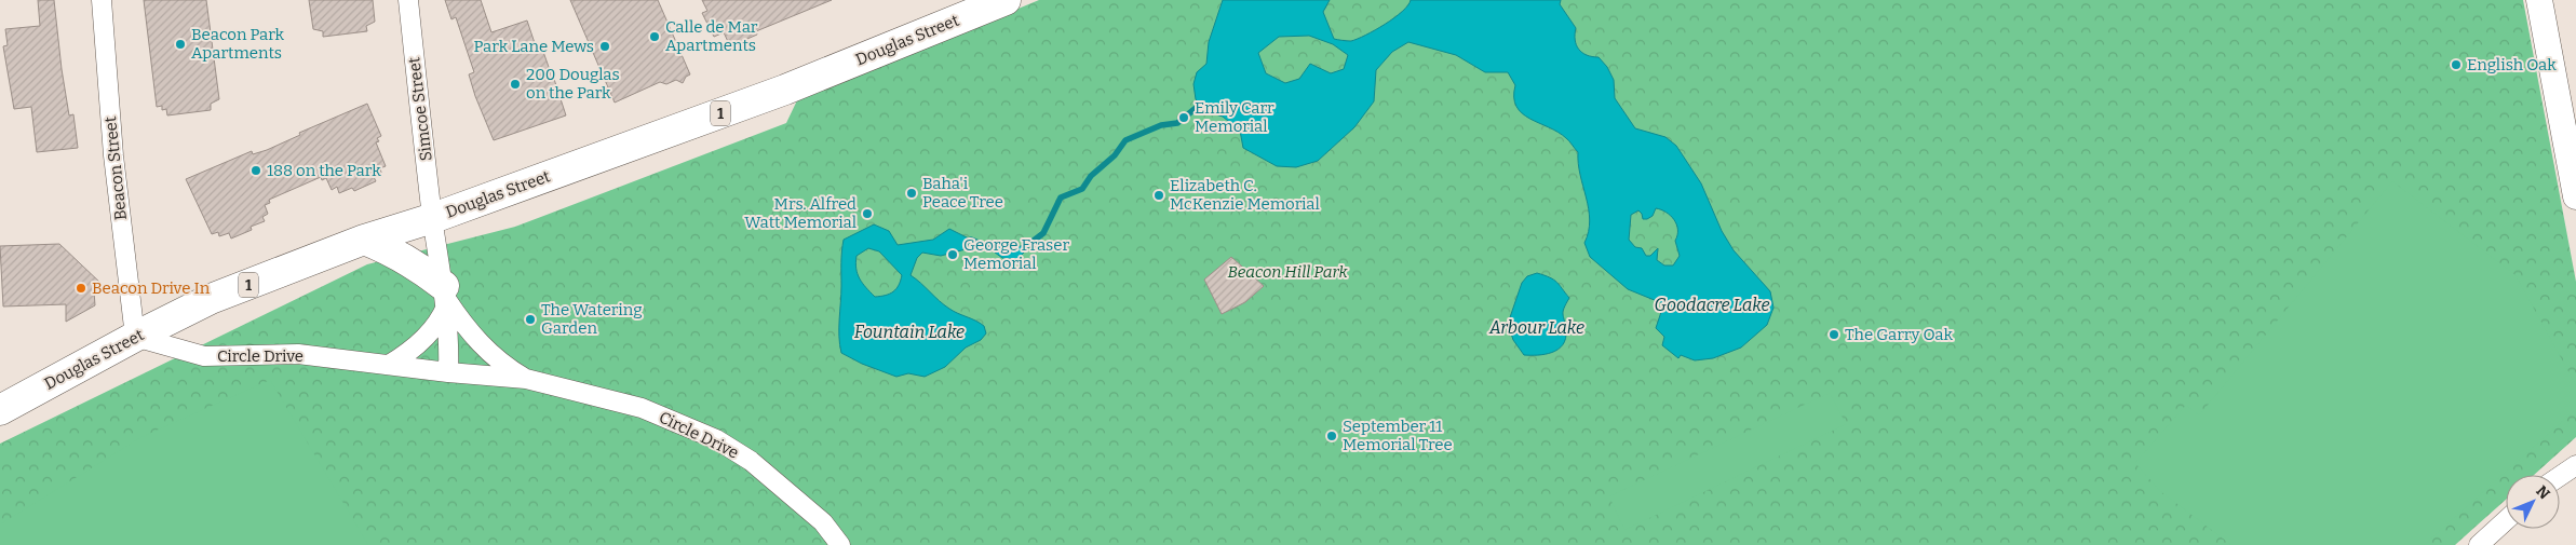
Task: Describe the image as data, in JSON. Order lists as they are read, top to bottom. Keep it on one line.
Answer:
{"streets":{"main road":["Douglas Street","1"],"street":["Simcoe Street","Beacon Street","Circle Drive"]},"crossings":[["Douglas Street","Simcoe Street"],["Douglas Street","Beacon Street"],["Douglas Street","Circle Drive"],["Simcoe Street","Circle Drive"],["Beacon Street","Circle Drive"]],"water":["Goodacre Lake","Arbour Lake","Fountain Lake"],"parks":["Beacon Hill Park"],"places":["Calle de Mar Apartments","Beacon Park Apartments","Park Lane Mews","English Oak","200 Douglas on the Park","Emily Carr Memorial","188 on the Park","Baha'i Peace Tree","Elizabeth C. McKenzie Memorial","Mrs. Alfred Watt Memorial","George Fraser Memorial","Beacon Drive In","The Watering Garden","The Garry Oak","September 11 Memorial Tree"],"north":"top right"}
